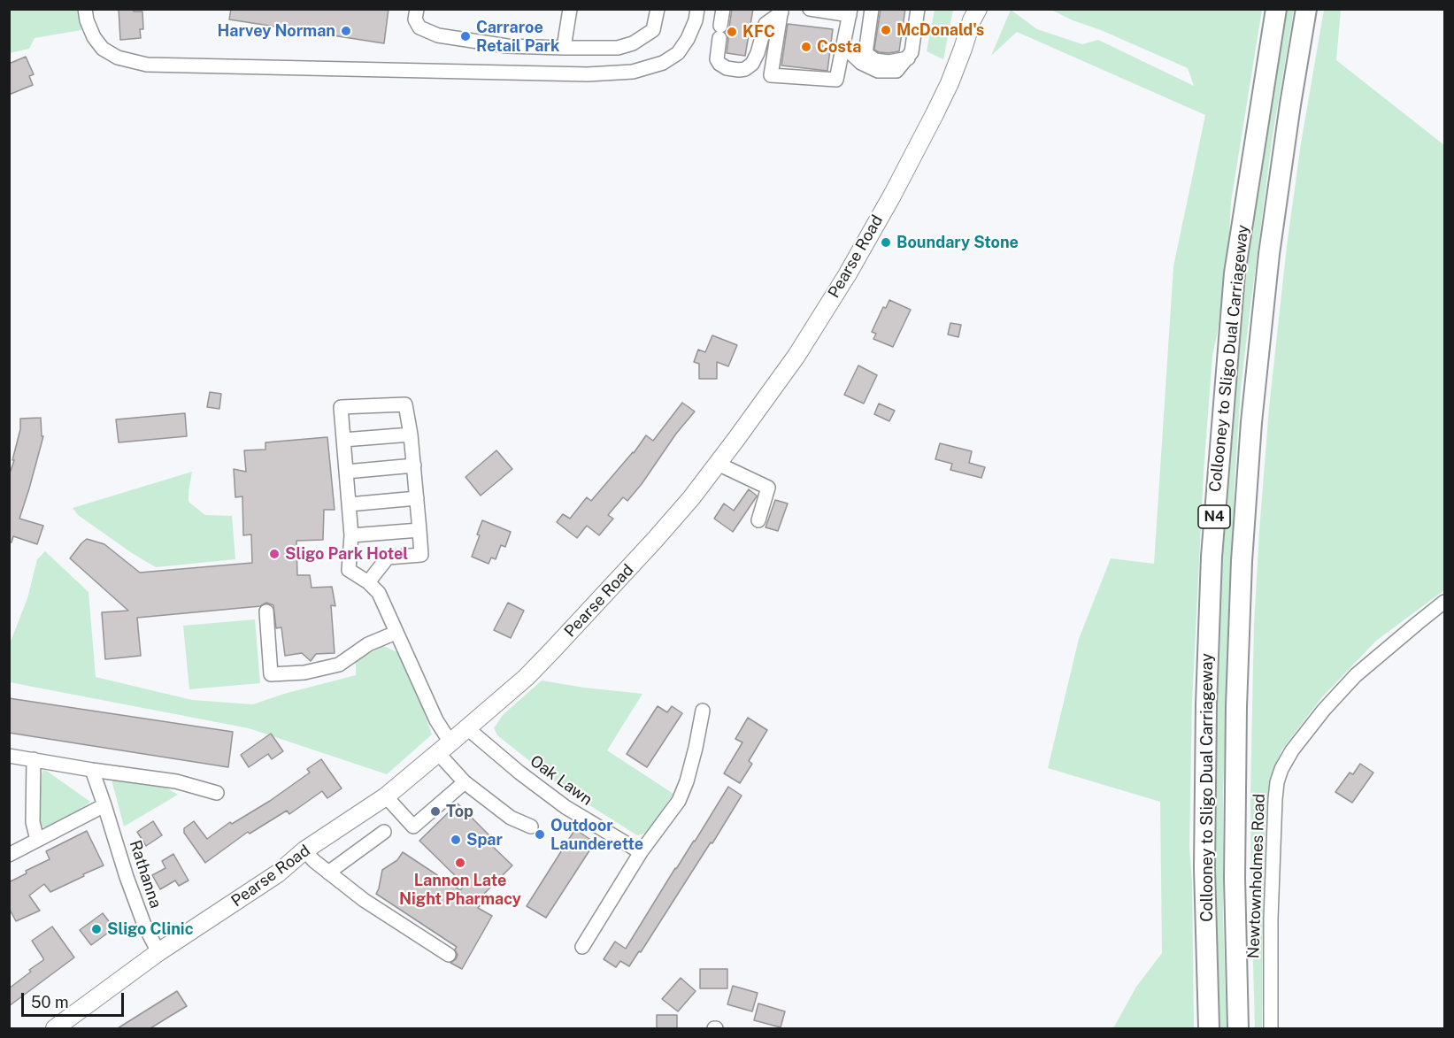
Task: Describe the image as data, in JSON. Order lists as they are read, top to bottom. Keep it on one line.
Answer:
{"streets":{"highway":["Collooney to Sligo Dual Carriageway","N4"],"main road":["Pearse Road"],"street":["Oak Lawn","Rathanna","Newtownholmes Road"]},"crossings":[["Pearse Road","Oak Lawn"],["Pearse Road","Rathanna"]],"places":["McDonald's","Harvey Norman","KFC","Carraroe Retail Park","Costa","Boundary Stone","Sligo Park Hotel","Top","Outdoor Launderette","Spar","Lannon Late Night Pharmacy","Sligo Clinic"],"scale_bar":"50 m"}
